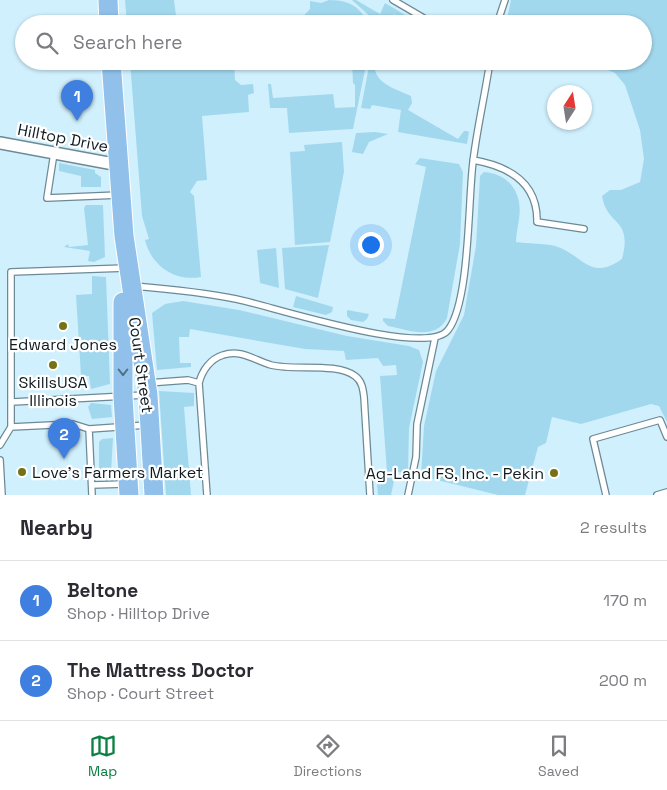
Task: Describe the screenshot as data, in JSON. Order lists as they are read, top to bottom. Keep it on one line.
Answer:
{"streets":{"main road":["Court Street"],"street":["Hilltop Drive"]},"crossings":[["Hilltop Drive","Court Street"]],"places":["Edward Jones","SkillsUSA Illinois","Love's Farmers Market","Ag-Land FS, Inc. - Pekin"],"north":"top","page":{"search":"Search here","pins":["1","2"],"heading":["Nearby","2 results"],"list":[{"mark":"1","name":"Beltone","note":"Shop · Hilltop Drive","value":"170 m"},{"mark":"2","name":"The Mattress Doctor","note":"Shop · Court Street","value":"200 m"}],"nav":["Map","Directions","Saved"]}}
